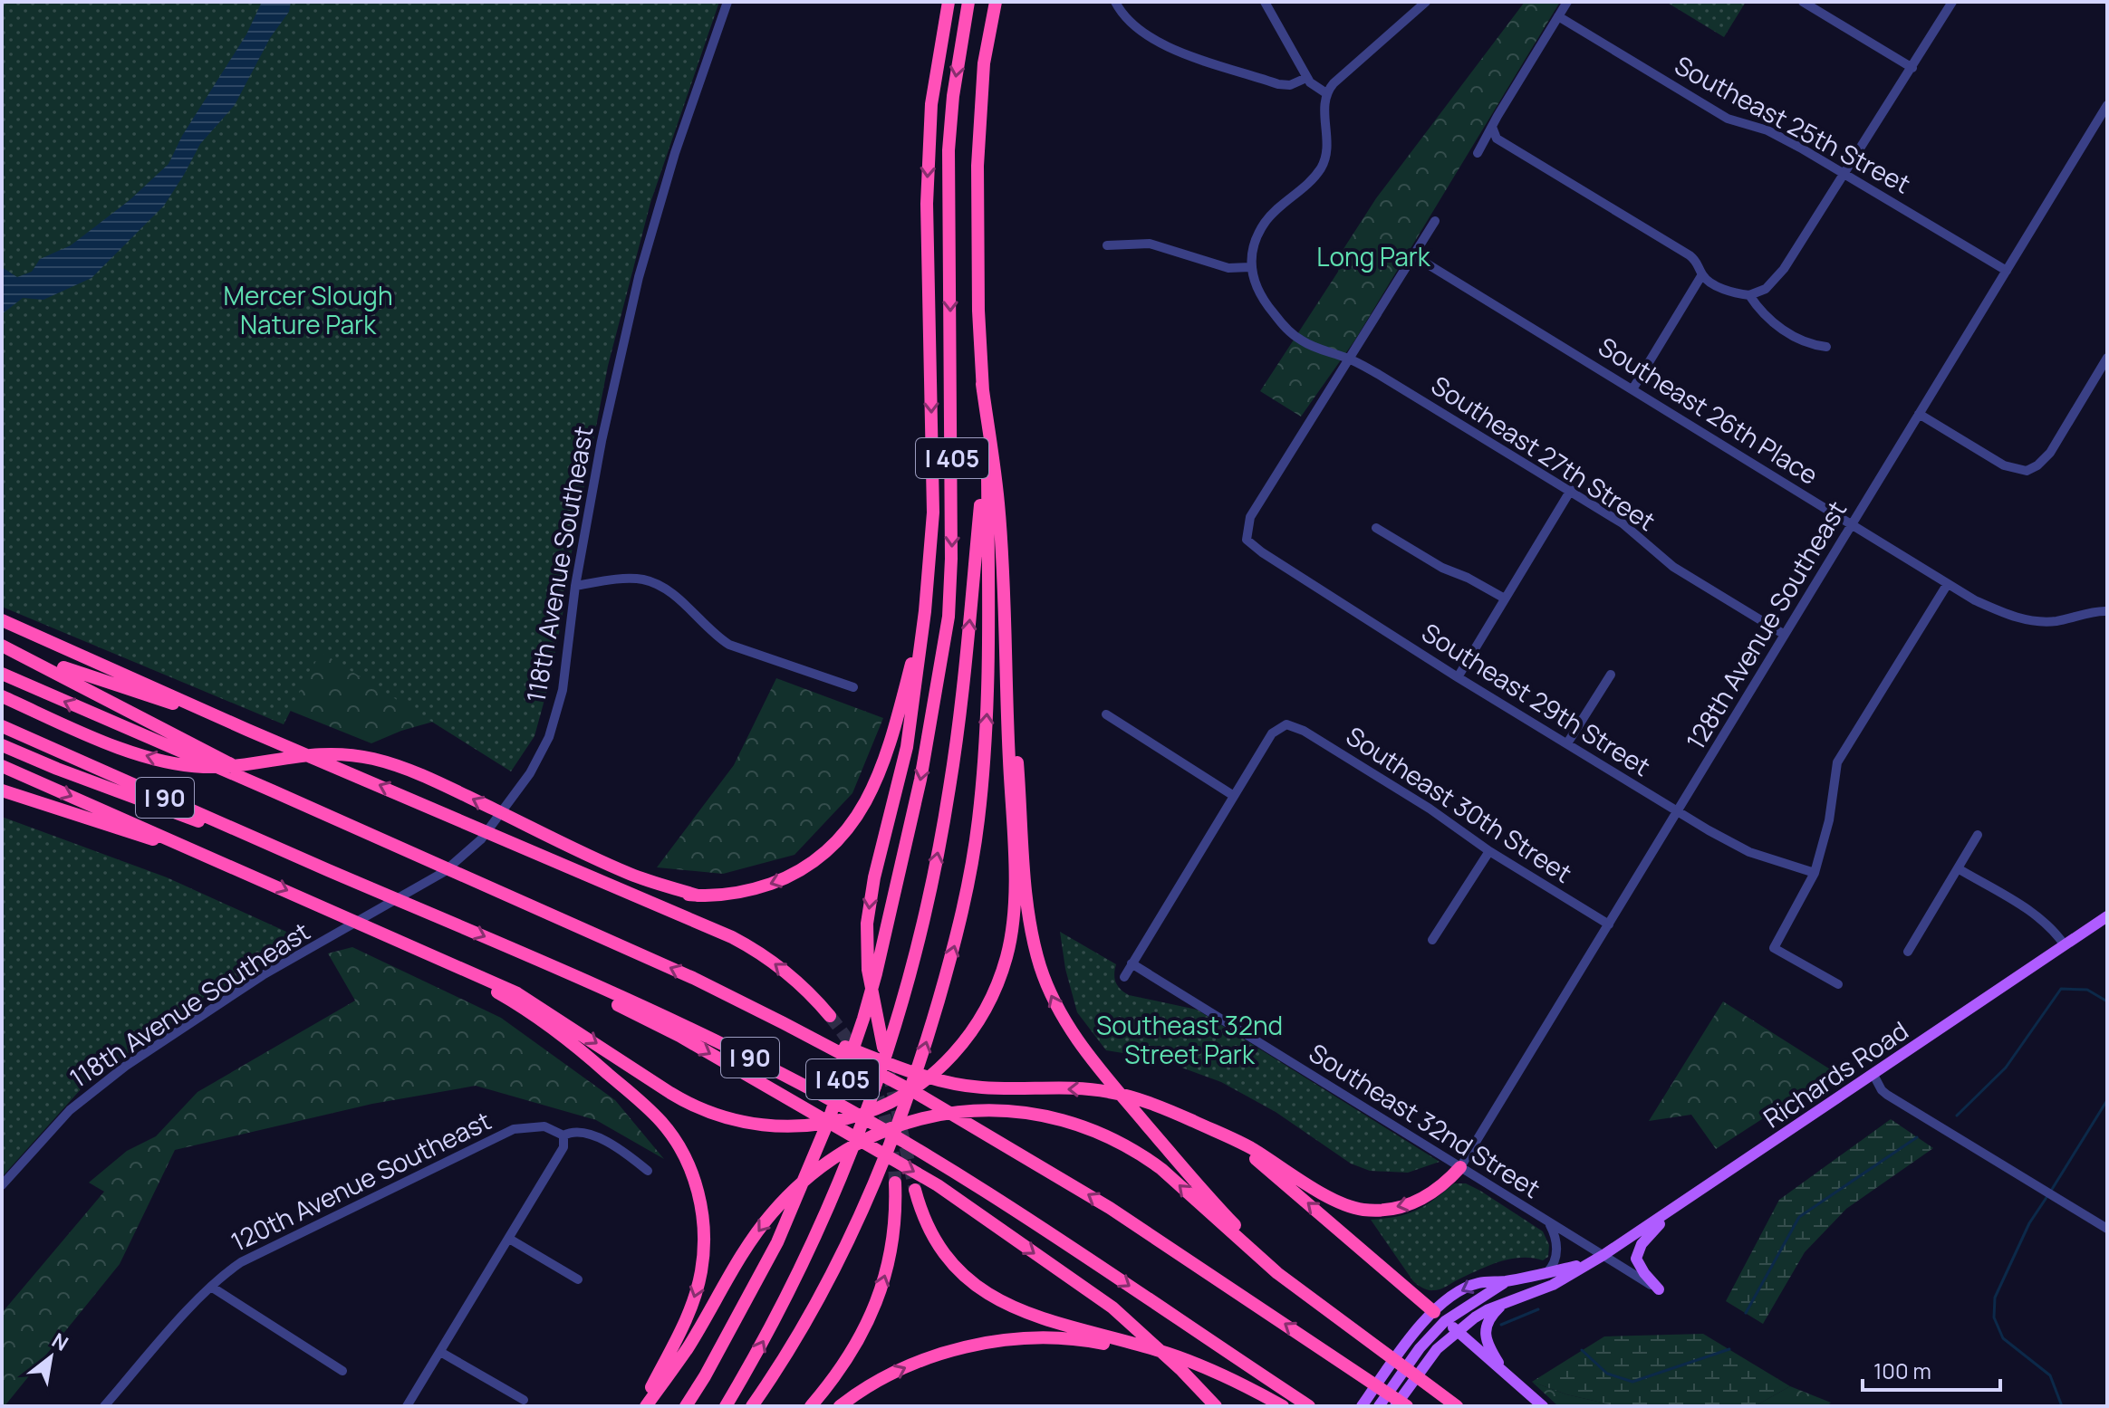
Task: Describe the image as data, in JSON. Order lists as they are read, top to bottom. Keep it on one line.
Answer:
{"streets":{"highway":["I 405","I 90"],"main road":["Richards Road"],"street":["Southeast 25th Street","Southeast 26th Place","Southeast 27th Street","118th Avenue Southeast","128th Avenue Southeast","Southeast 29th Street","Southeast 30th Street","Southeast 32nd Street","120th Avenue Southeast"]},"crossings":[["Southeast 25th Street","128th Avenue Southeast"],["Southeast 26th Place","128th Avenue Southeast"],["Southeast 27th Street","128th Avenue Southeast"],["Southeast 27th Street","Southeast 29th Street"],["128th Avenue Southeast","Southeast 29th Street"],["128th Avenue Southeast","Southeast 30th Street"],["128th Avenue Southeast","Southeast 32nd Street"],["Richards Road","Southeast 32nd Street"]],"parks":["Long Park","Mercer Slough Nature Park","Southeast 32nd Street Park"],"scale_bar":"100 m","north":"top right"}
